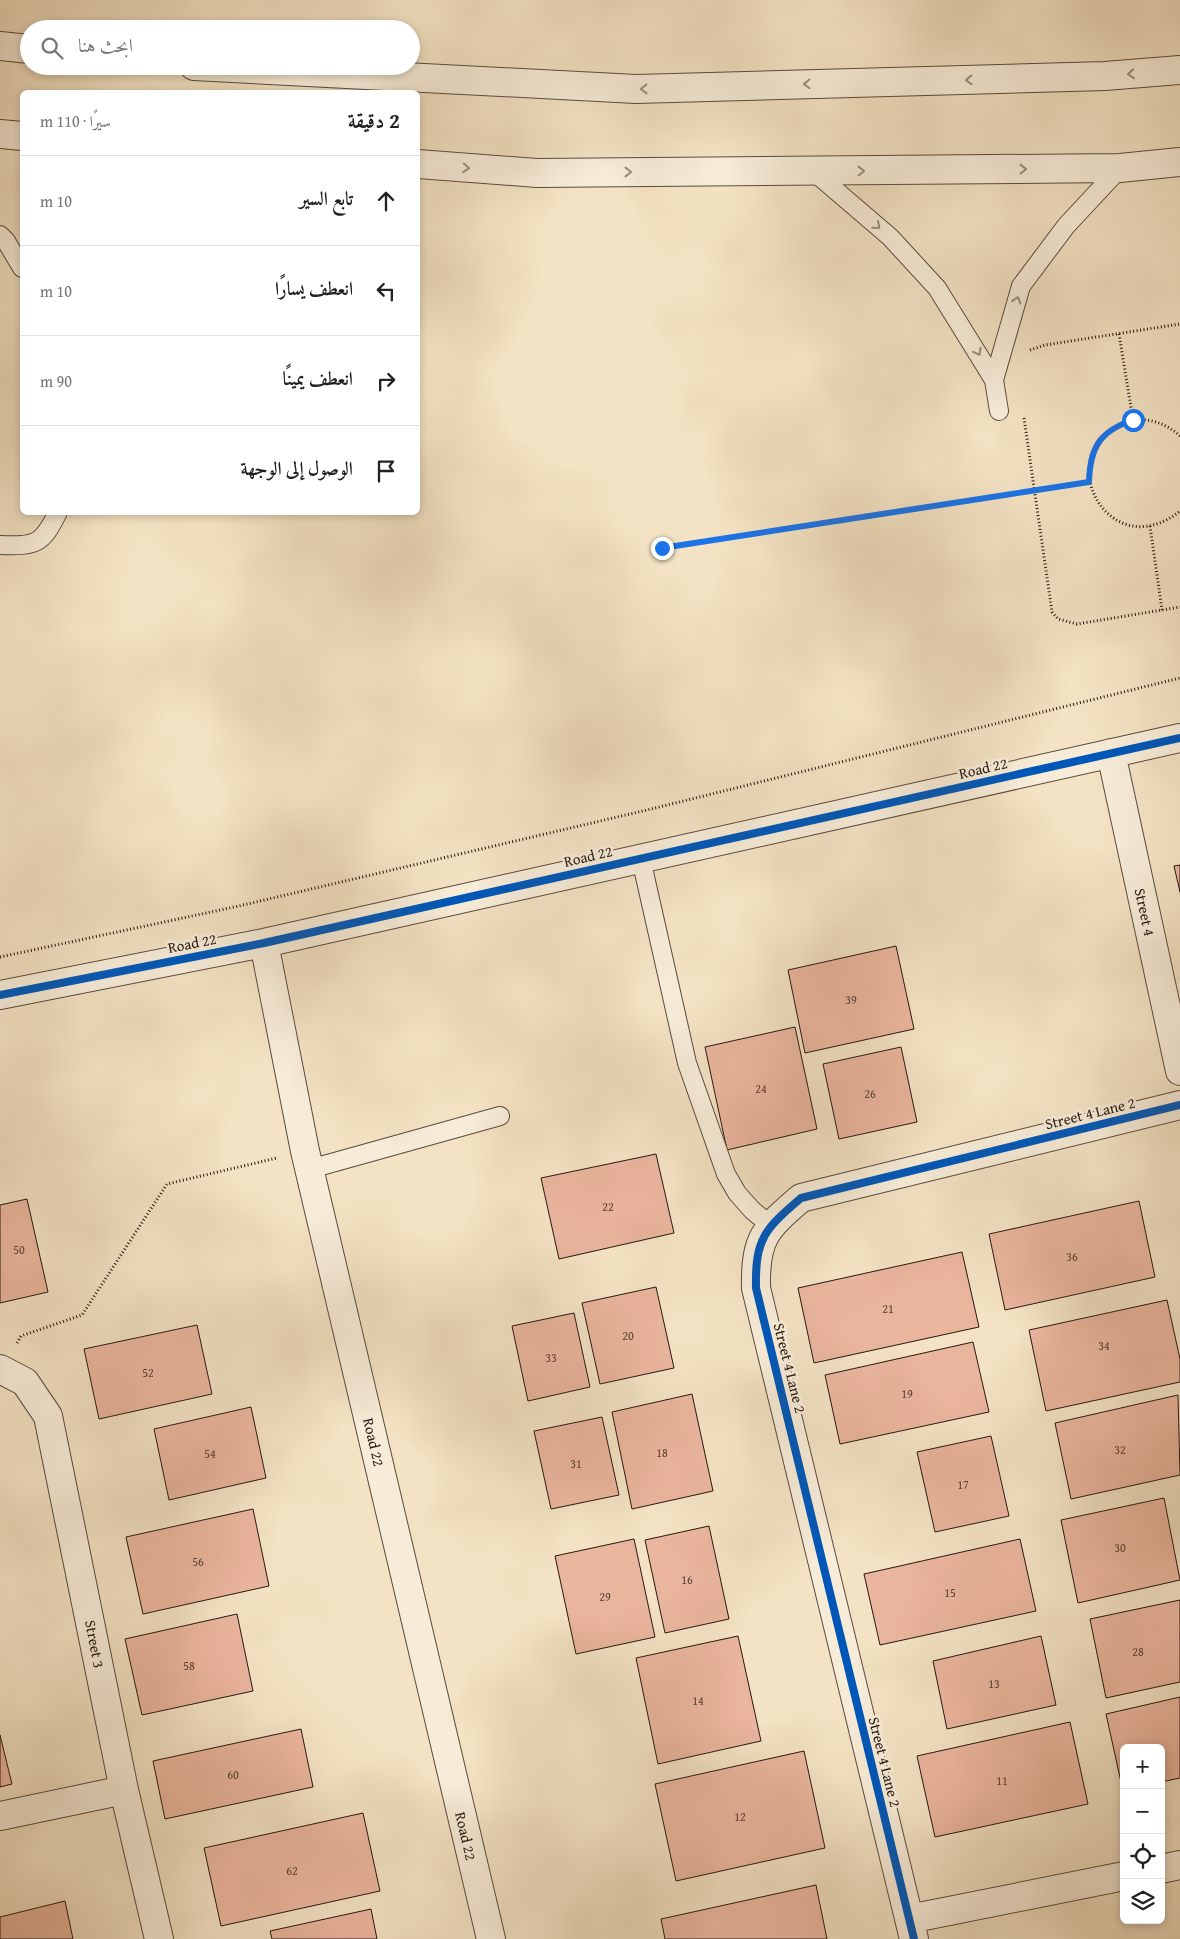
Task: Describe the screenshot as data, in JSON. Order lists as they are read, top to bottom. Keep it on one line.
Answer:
{"streets":{"street":["Road 22","Street 4","Street 4 Lane 2","Street 3"]},"crossings":[["Road 22","Street 4"]],"house_numbers":["39","24","26","22","50","36","21","20","34","33","52","19","32","18","54","31","17","30","56","16","15","29","28","58","13","14","60","11","12","62"],"page":{"search":"ابحث هنا","heading":["2 دقيقة","سيرًا · 110 m"],"list":[["تابع السير","10 m"],["انعطف يسارًا","10 m"],["انعطف يمينًا","90 m"],"الوصول إلى الوجهة"],"map_buttons":["+","−"]}}
